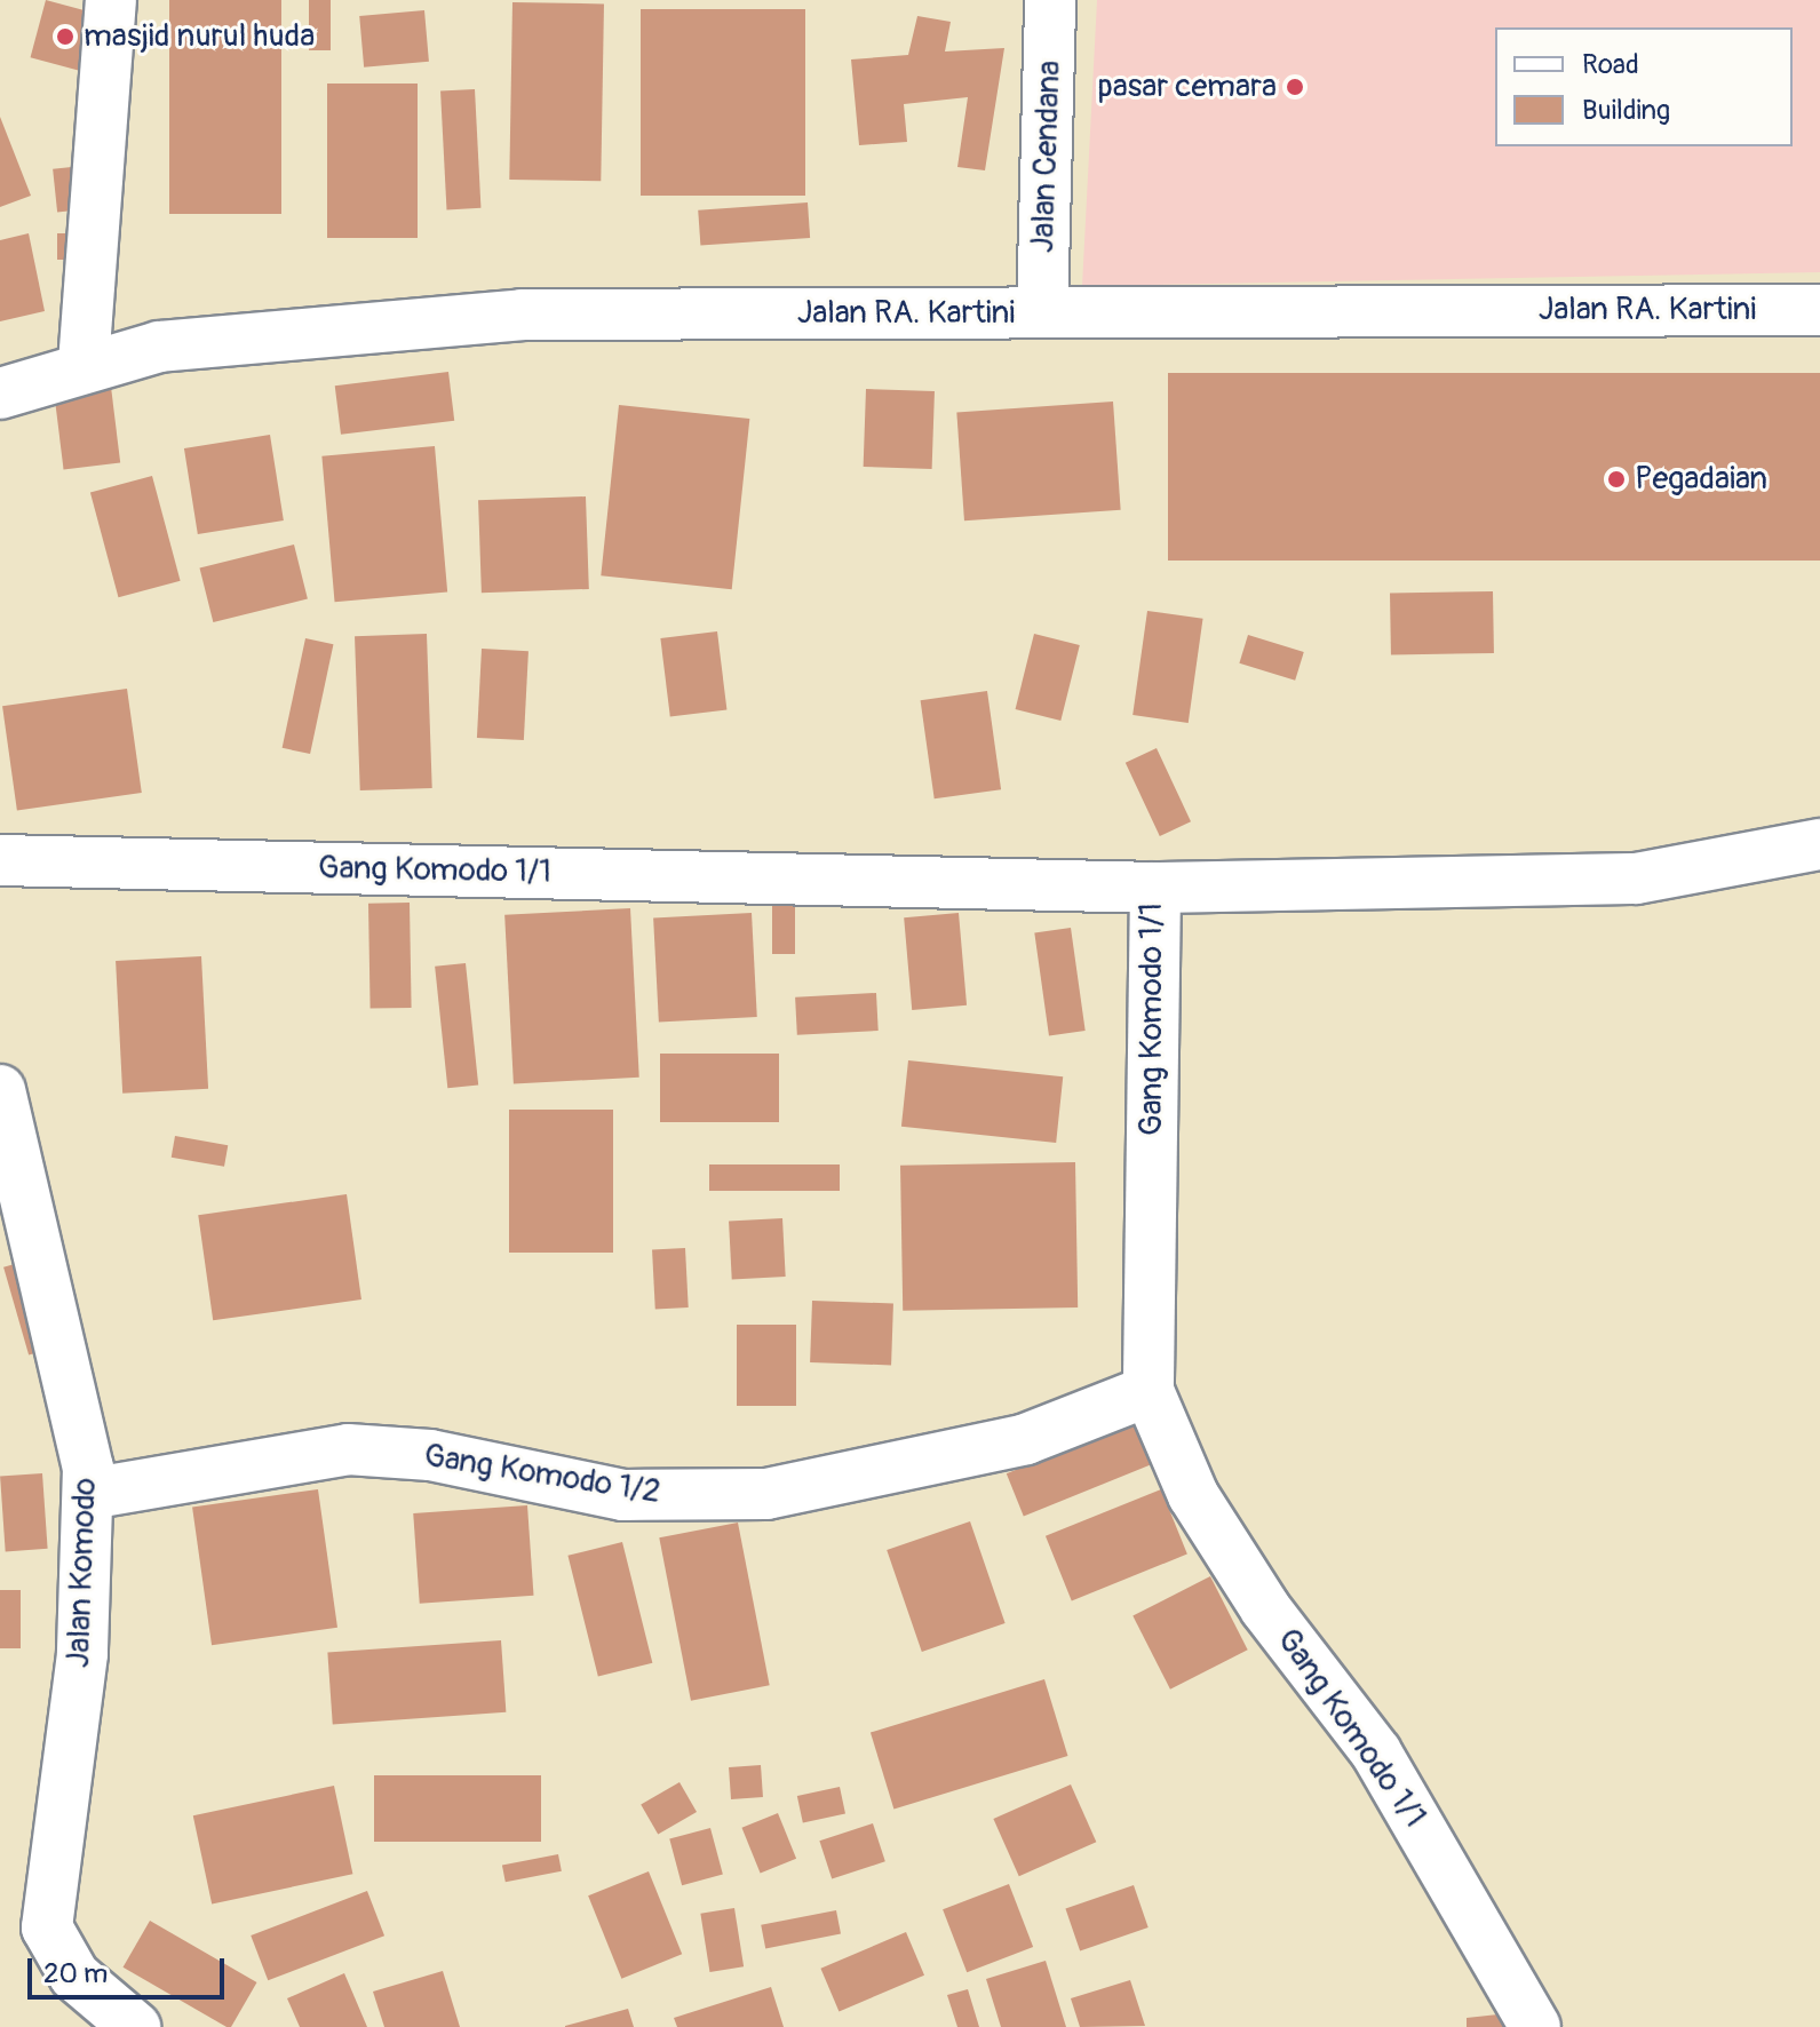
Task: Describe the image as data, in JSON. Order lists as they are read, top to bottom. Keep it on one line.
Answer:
{"streets":{"street":["Jalan Cendana","Jalan RA. Kartini","Gang Komodo 1/1","Gang Komodo 1/2","Jalan Komodo"]},"crossings":[["Jalan Cendana","Jalan RA. Kartini"],["Gang Komodo 1/1","Gang Komodo 1/2"],["Gang Komodo 1/2","Jalan Komodo"]],"places":["masjid nurul huda","pasar cemara","Pegadaian"],"legend":["Road","Building"],"scale_bar":"20 m"}
